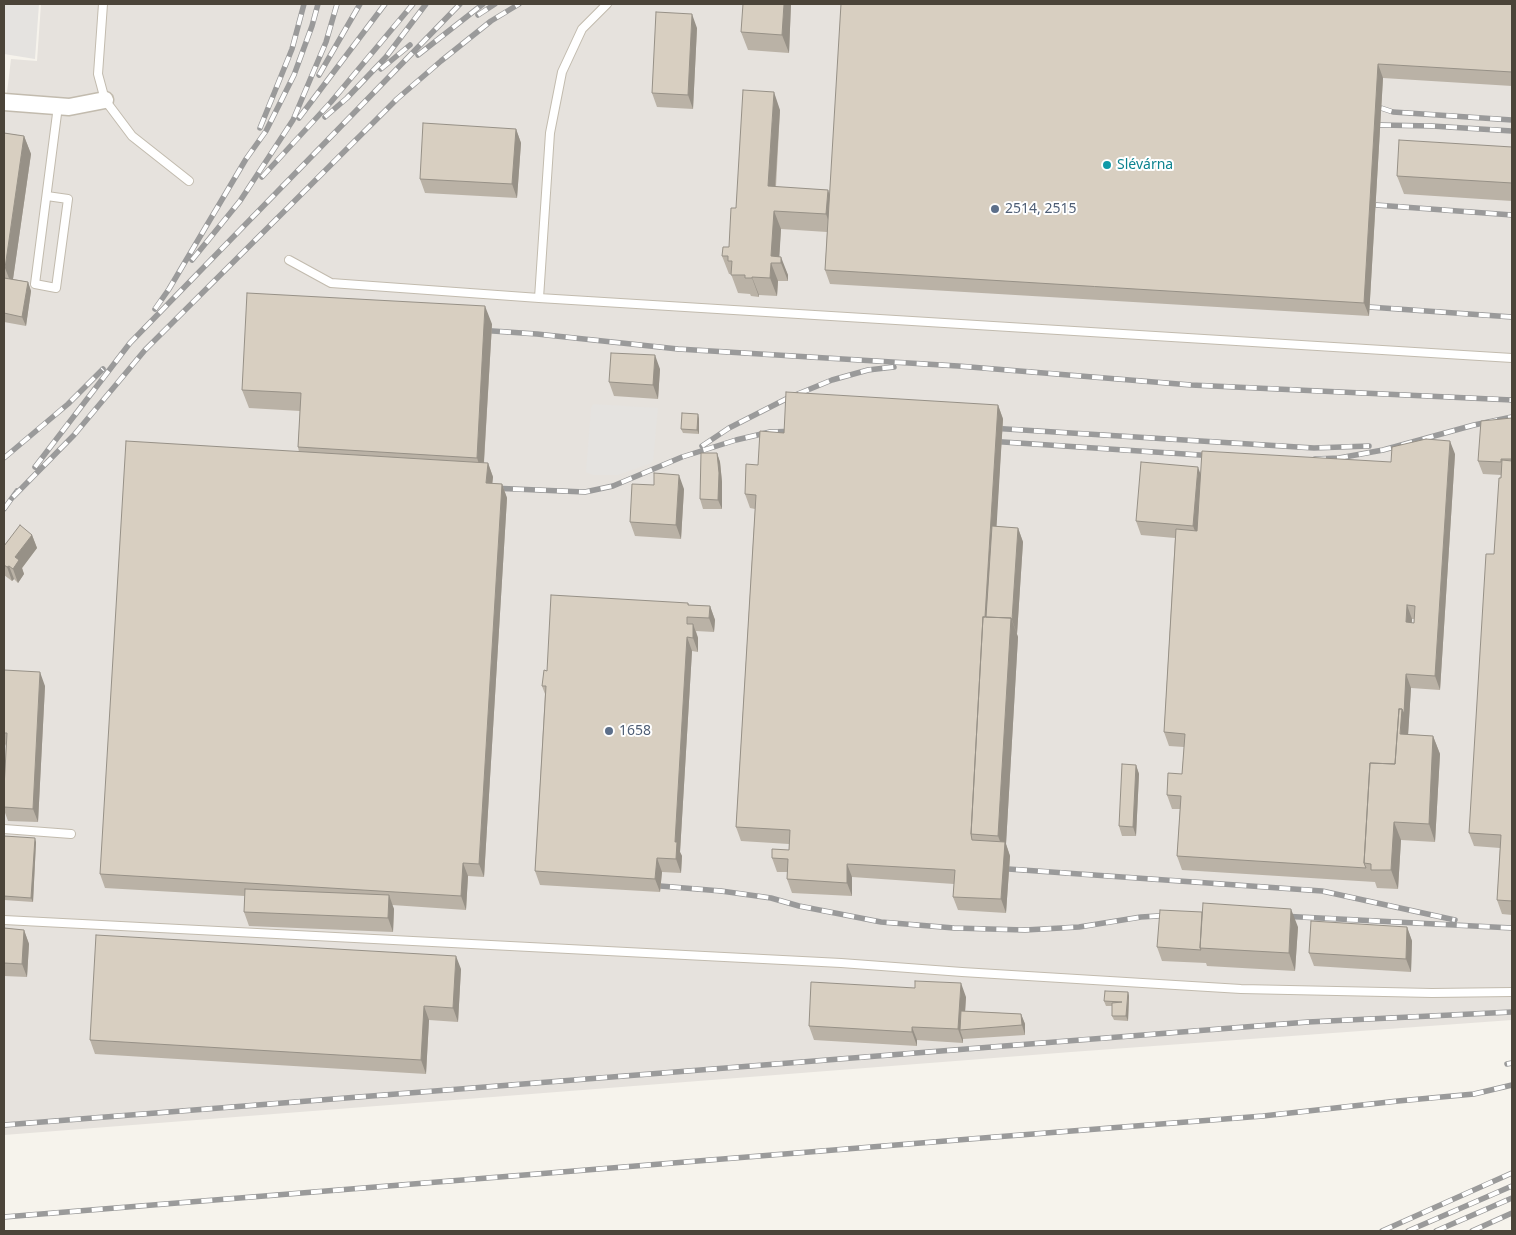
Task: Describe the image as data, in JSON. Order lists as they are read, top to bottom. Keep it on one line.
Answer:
{"places":["Slévárna","2514, 2515","1658"]}
